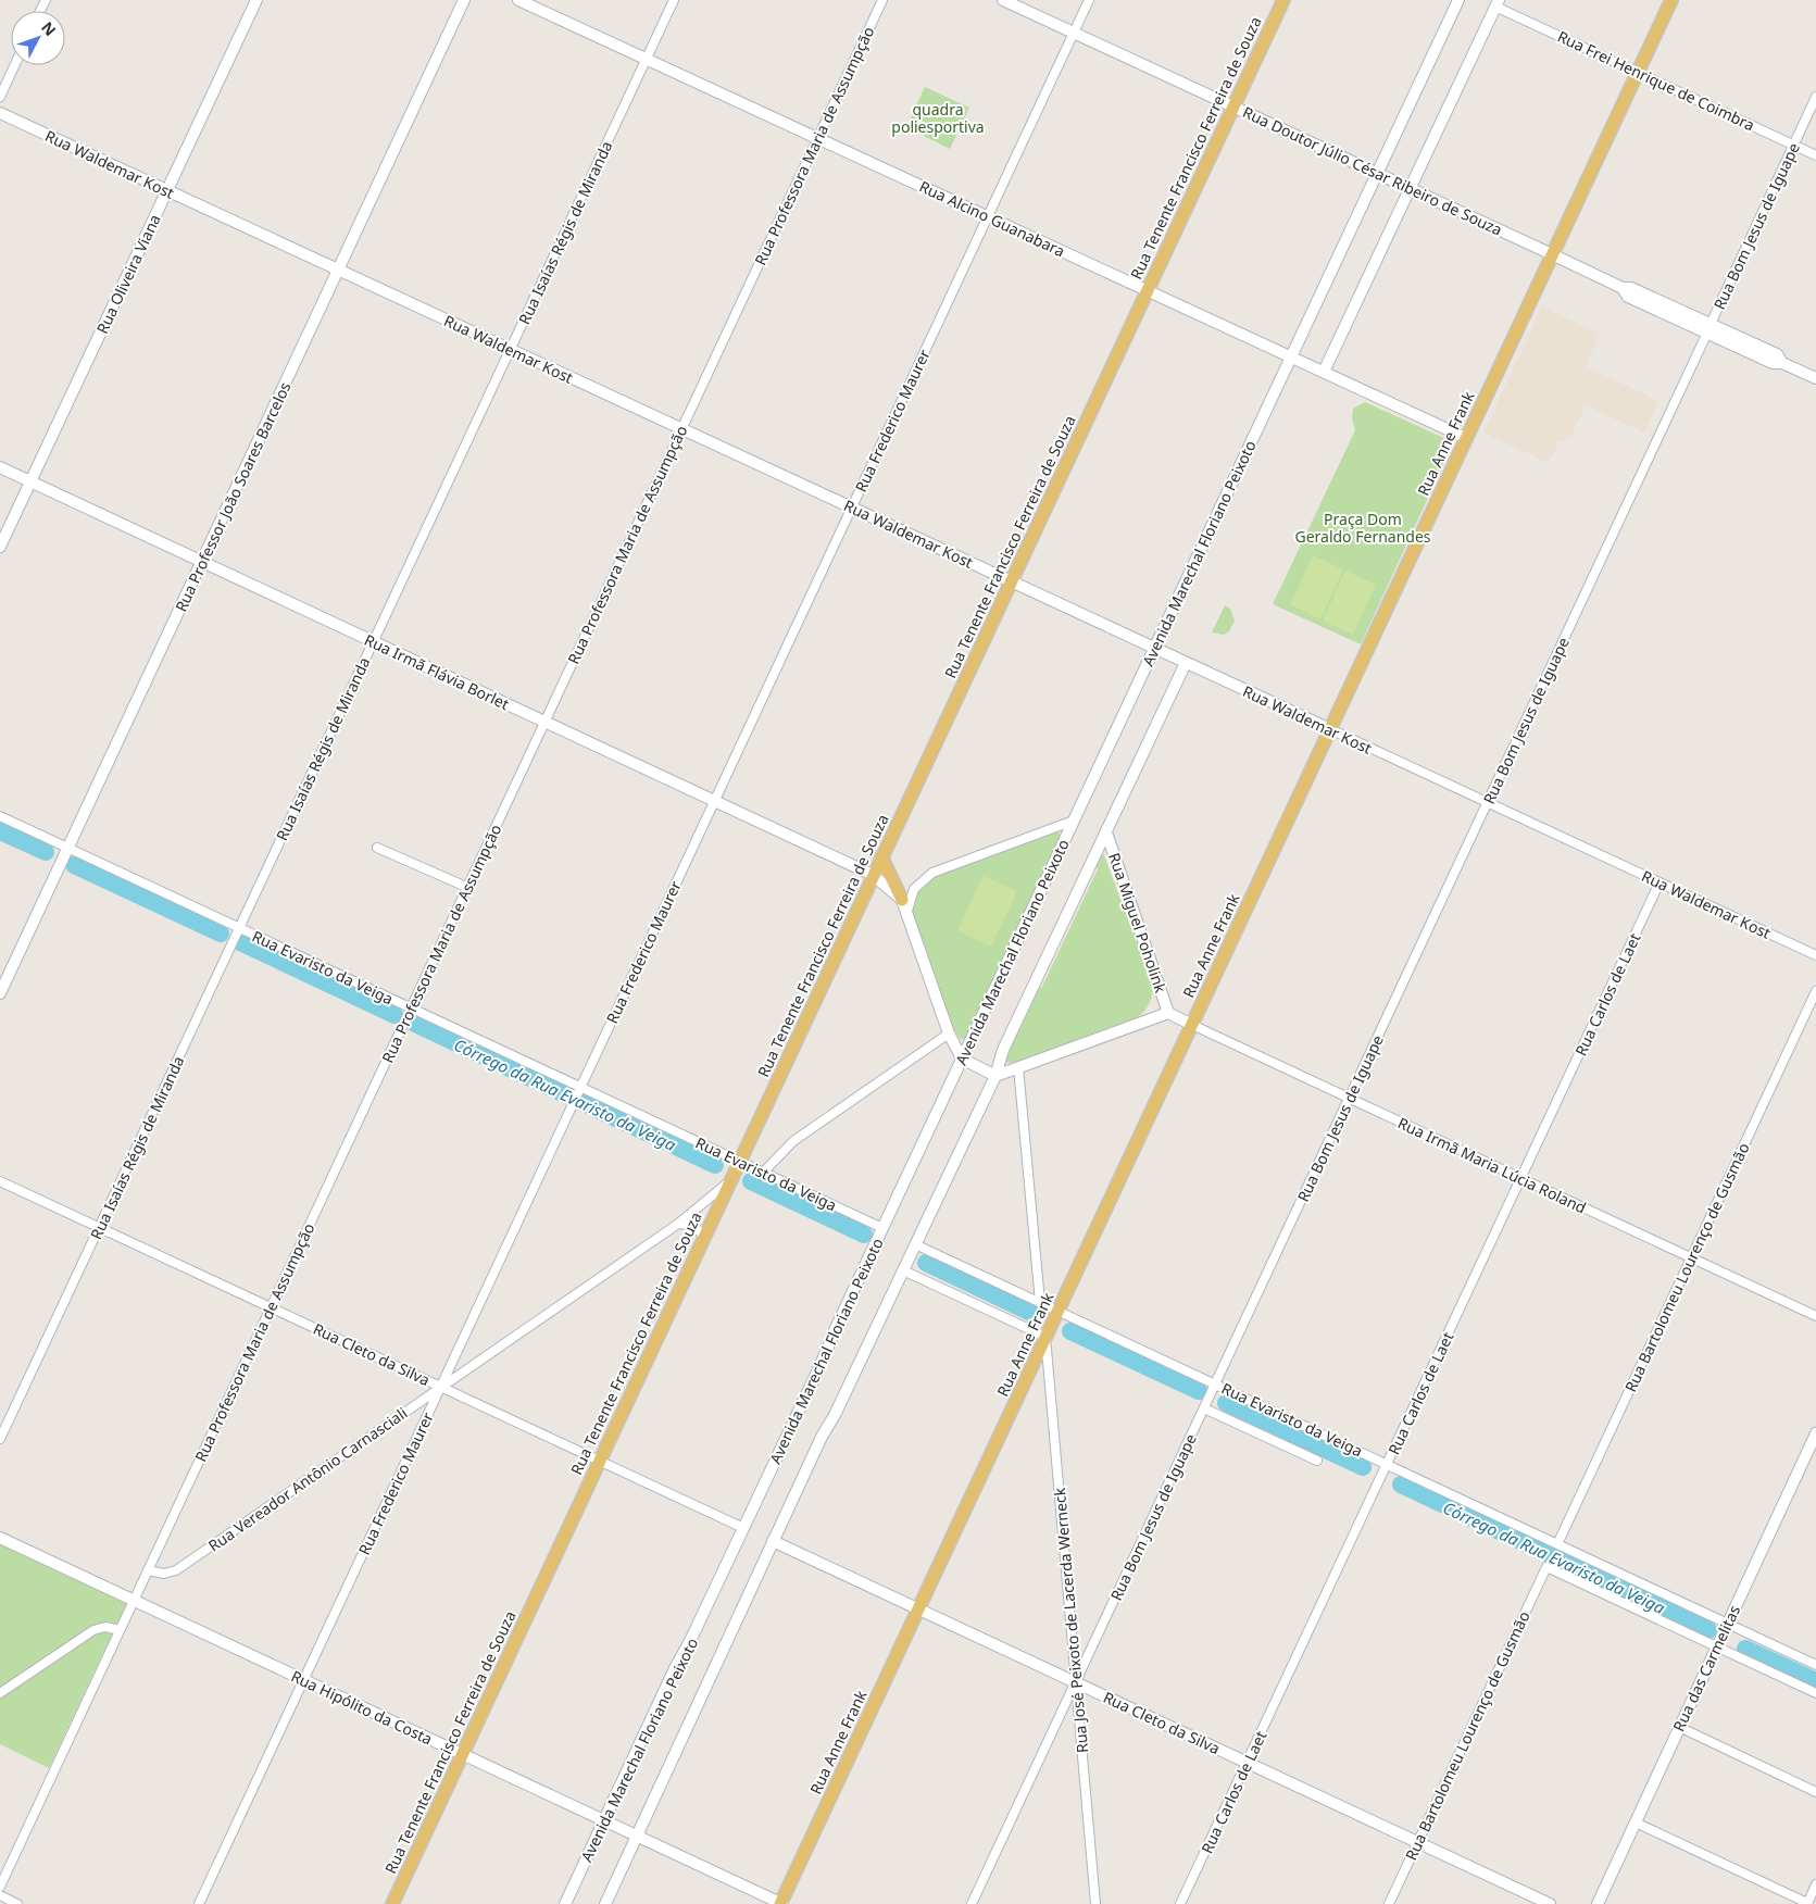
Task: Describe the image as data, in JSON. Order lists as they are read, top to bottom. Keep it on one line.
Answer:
{"streets":{"main road":["Rua Tenente Francisco Ferreira de Souza","Rua Anne Frank"],"street":["Rua Frei Henrique de Coimbra","Rua Professora Maria de Assumpção","Rua Waldemar Kost","Rua Doutor Júlio César Ribeiro de Souza","Rua Alcino Guanabara","Rua Bom Jesus de Iguape","Rua Isaías Régis de Miranda","Rua Oliveira Viana","Rua Frederico Maurer","Rua Professor João Soares Barcelos","Avenida Marechal Floriano Peixoto","Rua Irmã Flávia Borlet","Rua Miguel Poholink","Rua Evaristo da Veiga","Rua Carlos de Laet","Rua Irmã Maria Lúcia Roland","Rua Bartolomeu Lourenço de Gusmão","Rua Cleto da Silva","Rua Vereador Antônio Carnasciali","Rua José Peixoto de Lacerda Werneck","Rua das Carmelitas","Rua Hipólito da Costa"]},"crossings":[["Rua Frei Henrique de Coimbra","Rua Bom Jesus de Iguape"],["Rua Frei Henrique de Coimbra","Rua Anne Frank"],["Rua Professora Maria de Assumpção","Rua Waldemar Kost"],["Rua Professora Maria de Assumpção","Rua Alcino Guanabara"],["Rua Professora Maria de Assumpção","Rua Irmã Flávia Borlet"],["Rua Professora Maria de Assumpção","Rua Evaristo da Veiga"],["Rua Professora Maria de Assumpção","Rua Cleto da Silva"],["Rua Professora Maria de Assumpção","Rua Vereador Antônio Carnasciali"],["Rua Professora Maria de Assumpção","Rua Hipólito da Costa"],["Rua Tenente Francisco Ferreira de Souza","Rua Waldemar Kost"],["Rua Tenente Francisco Ferreira de Souza","Rua Doutor Júlio César Ribeiro de Souza"],["Rua Tenente Francisco Ferreira de Souza","Rua Alcino Guanabara"],["Rua Tenente Francisco Ferreira de Souza","Rua Irmã Flávia Borlet"],["Rua Tenente Francisco Ferreira de Souza","Rua Evaristo da Veiga"],["Rua Tenente Francisco Ferreira de Souza","Rua Cleto da Silva"],["Rua Tenente Francisco Ferreira de Souza","Rua Vereador Antônio Carnasciali"],["Rua Tenente Francisco Ferreira de Souza","Rua Hipólito da Costa"],["Rua Waldemar Kost","Rua Bom Jesus de Iguape"],["Rua Waldemar Kost","Rua Isaías Régis de Miranda"],["Rua Waldemar Kost","Rua Oliveira Viana"],["Rua Waldemar Kost","Rua Frederico Maurer"],["Rua Waldemar Kost","Rua Anne Frank"],["Rua Waldemar Kost","Rua Professor João Soares Barcelos"],["Rua Waldemar Kost","Avenida Marechal Floriano Peixoto"],["Rua Waldemar Kost","Rua Carlos de Laet"],["Rua Doutor Júlio César Ribeiro de Souza","Rua Bom Jesus de Iguape"],["Rua Doutor Júlio César Ribeiro de Souza","Rua Frederico Maurer"],["Rua Doutor Júlio César Ribeiro de Souza","Rua Anne Frank"],["Rua Doutor Júlio César Ribeiro de Souza","Avenida Marechal Floriano Peixoto"],["Rua Alcino Guanabara","Rua Isaías Régis de Miranda"],["Rua Alcino Guanabara","Rua Frederico Maurer"],["Rua Alcino Guanabara","Rua Anne Frank"],["Rua Alcino Guanabara","Avenida Marechal Floriano Peixoto"],["Rua Bom Jesus de Iguape","Rua Evaristo da Veiga"],["Rua Bom Jesus de Iguape","Rua Irmã Maria Lúcia Roland"],["Rua Bom Jesus de Iguape","Rua Cleto da Silva"],["Rua Bom Jesus de Iguape","Rua José Peixoto de Lacerda Werneck"],["Rua Isaías Régis de Miranda","Rua Irmã Flávia Borlet"],["Rua Isaías Régis de Miranda","Rua Evaristo da Veiga"],["Rua Isaías Régis de Miranda","Rua Cleto da Silva"],["Rua Oliveira Viana","Rua Irmã Flávia Borlet"],["Rua Frederico Maurer","Rua Irmã Flávia Borlet"],["Rua Frederico Maurer","Rua Evaristo da Veiga"],["Rua Frederico Maurer","Rua Cleto da Silva"],["Rua Frederico Maurer","Rua Vereador Antônio Carnasciali"],["Rua Frederico Maurer","Rua Hipólito da Costa"],["Rua Anne Frank","Rua Evaristo da Veiga"],["Rua Anne Frank","Rua Irmã Maria Lúcia Roland"],["Rua Anne Frank","Rua Cleto da Silva"],["Rua Anne Frank","Rua José Peixoto de Lacerda Werneck"],["Rua Anne Frank","Rua Hipólito da Costa"],["Rua Professor João Soares Barcelos","Rua Irmã Flávia Borlet"],["Rua Professor João Soares Barcelos","Rua Evaristo da Veiga"],["Avenida Marechal Floriano Peixoto","Rua Miguel Poholink"],["Avenida Marechal Floriano Peixoto","Rua Evaristo da Veiga"],["Avenida Marechal Floriano Peixoto","Rua Cleto da Silva"],["Avenida Marechal Floriano Peixoto","Rua Hipólito da Costa"],["Rua Miguel Poholink","Rua Irmã Maria Lúcia Roland"],["Rua Evaristo da Veiga","Rua Carlos de Laet"],["Rua Evaristo da Veiga","Rua Bartolomeu Lourenço de Gusmão"],["Rua Evaristo da Veiga","Rua das Carmelitas"],["Rua Carlos de Laet","Rua Irmã Maria Lúcia Roland"],["Rua Carlos de Laet","Rua Cleto da Silva"],["Rua Irmã Maria Lúcia Roland","Rua Bartolomeu Lourenço de Gusmão"],["Rua Bartolomeu Lourenço de Gusmão","Rua Cleto da Silva"],["Rua Bartolomeu Lourenço de Gusmão","Rua das Carmelitas"],["Rua Cleto da Silva","Rua Vereador Antônio Carnasciali"],["Rua Cleto da Silva","Rua José Peixoto de Lacerda Werneck"]],"water":["Córrego da Rua Evaristo da Veiga"],"parks":["quadra poliesportiva","Praça Dom Geraldo Fernandes"],"north":"top right"}
